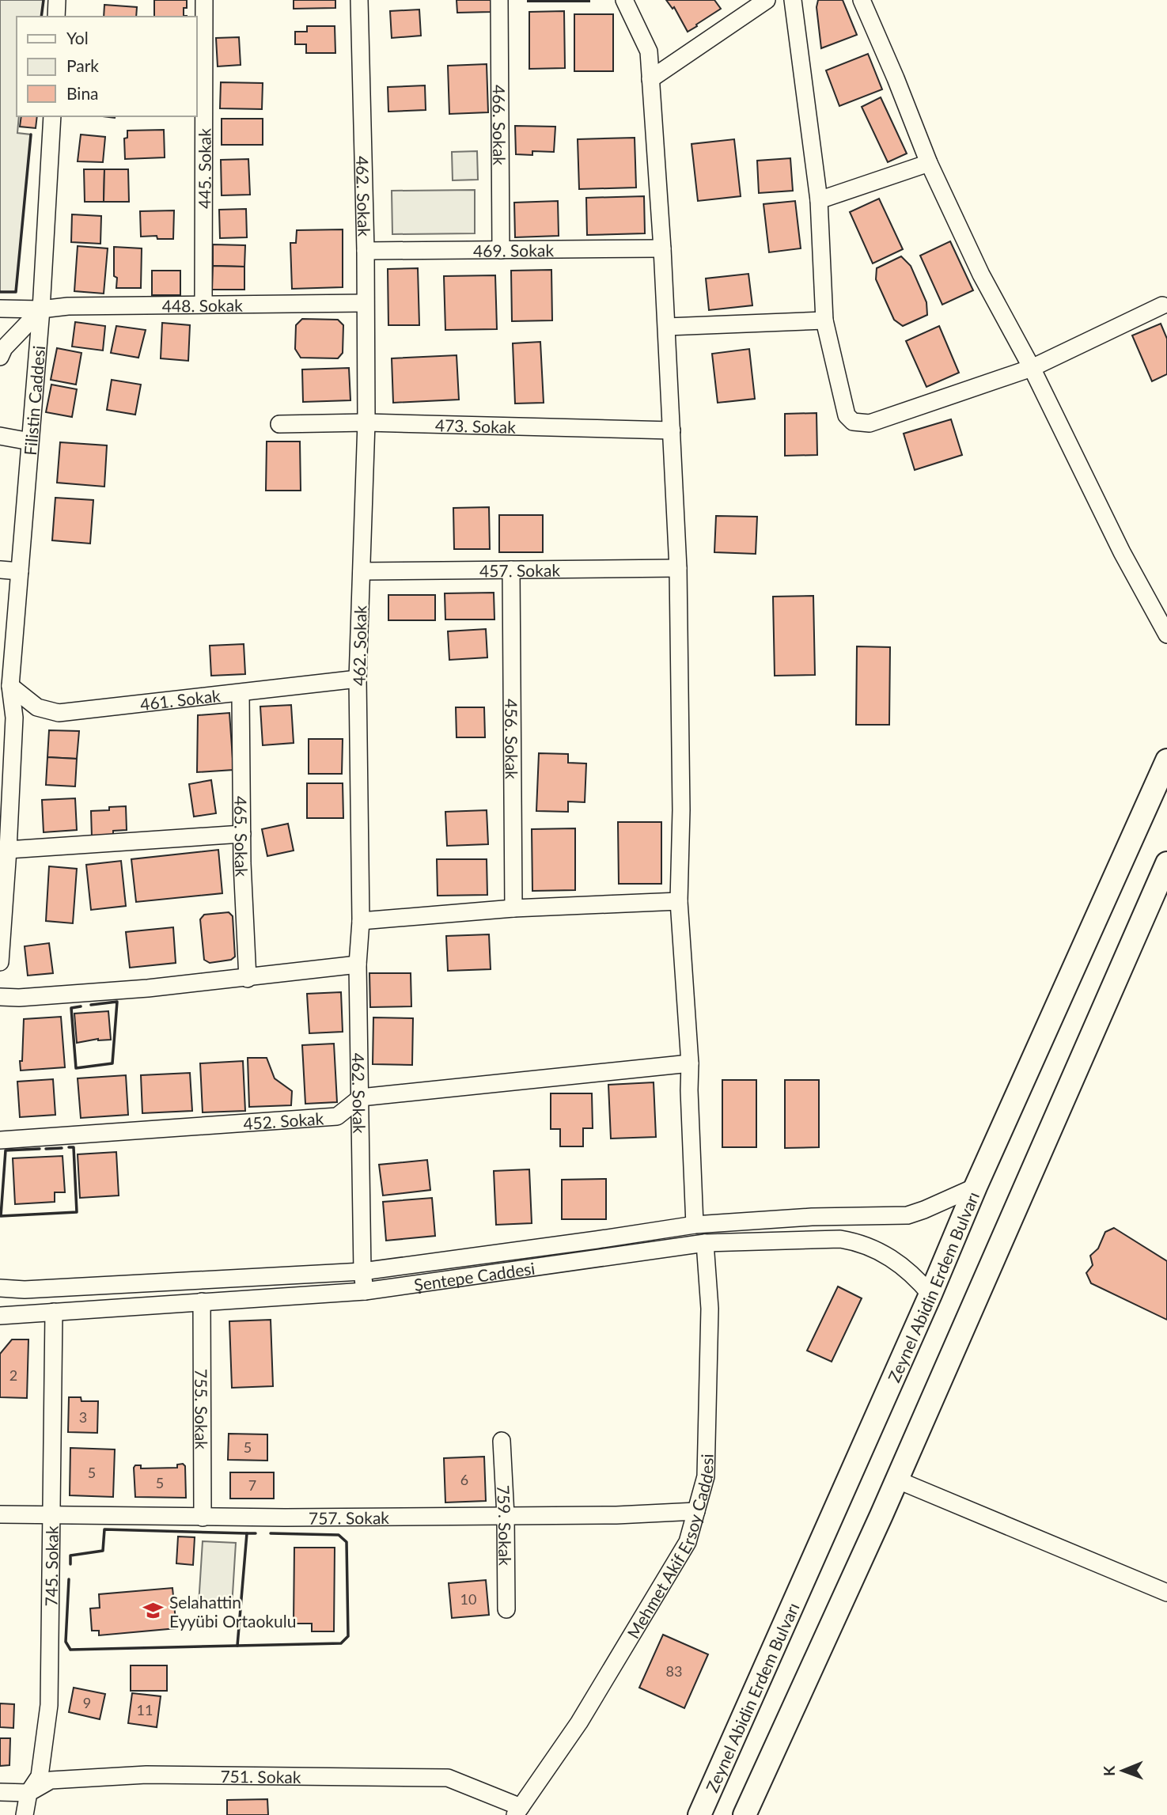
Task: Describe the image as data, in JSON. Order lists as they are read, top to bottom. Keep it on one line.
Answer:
{"streets":{"main road":["Zeynel Abidin Erdem Bulvarı"],"street":["466. Sokak","445. Sokak","462. Sokak","469. Sokak","448. Sokak","Filistin Caddesi","473. Sokak","457. Sokak","461. Sokak","456. Sokak","465. Sokak","452. Sokak","Şentepe Caddesi","755. Sokak","757. Sokak","759. Sokak","Mehmet Akif Ersoy Caddesi","745. Sokak","751. Sokak"]},"crossings":[["466. Sokak","469. Sokak"],["445. Sokak","448. Sokak"],["462. Sokak","469. Sokak"],["462. Sokak","448. Sokak"],["462. Sokak","473. Sokak"],["462. Sokak","457. Sokak"],["462. Sokak","461. Sokak"],["462. Sokak","452. Sokak"],["462. Sokak","Şentepe Caddesi"],["448. Sokak","Filistin Caddesi"],["Filistin Caddesi","461. Sokak"],["457. Sokak","456. Sokak"],["461. Sokak","465. Sokak"],["Şentepe Caddesi","Zeynel Abidin Erdem Bulvarı"],["Şentepe Caddesi","755. Sokak"],["Şentepe Caddesi","Mehmet Akif Ersoy Caddesi"],["Şentepe Caddesi","745. Sokak"],["755. Sokak","757. Sokak"],["757. Sokak","759. Sokak"],["757. Sokak","Mehmet Akif Ersoy Caddesi"],["757. Sokak","745. Sokak"],["Mehmet Akif Ersoy Caddesi","751. Sokak"],["745. Sokak","751. Sokak"]],"places":{"school or university":["Selahattin Eyyübi Ortaokulu"]},"house_numbers":["2","3","5","5","6","5","7","10","83","9","11"],"legend":["Yol","Park","Bina"],"north":"left"}
